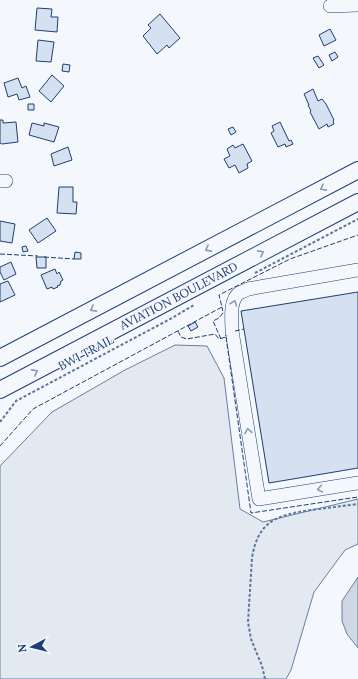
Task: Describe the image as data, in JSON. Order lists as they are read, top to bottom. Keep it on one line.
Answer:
{"streets":{"main road":["AVIATION BOULEVARD"],"path":["BWI TRAIL"]},"north":"left"}
